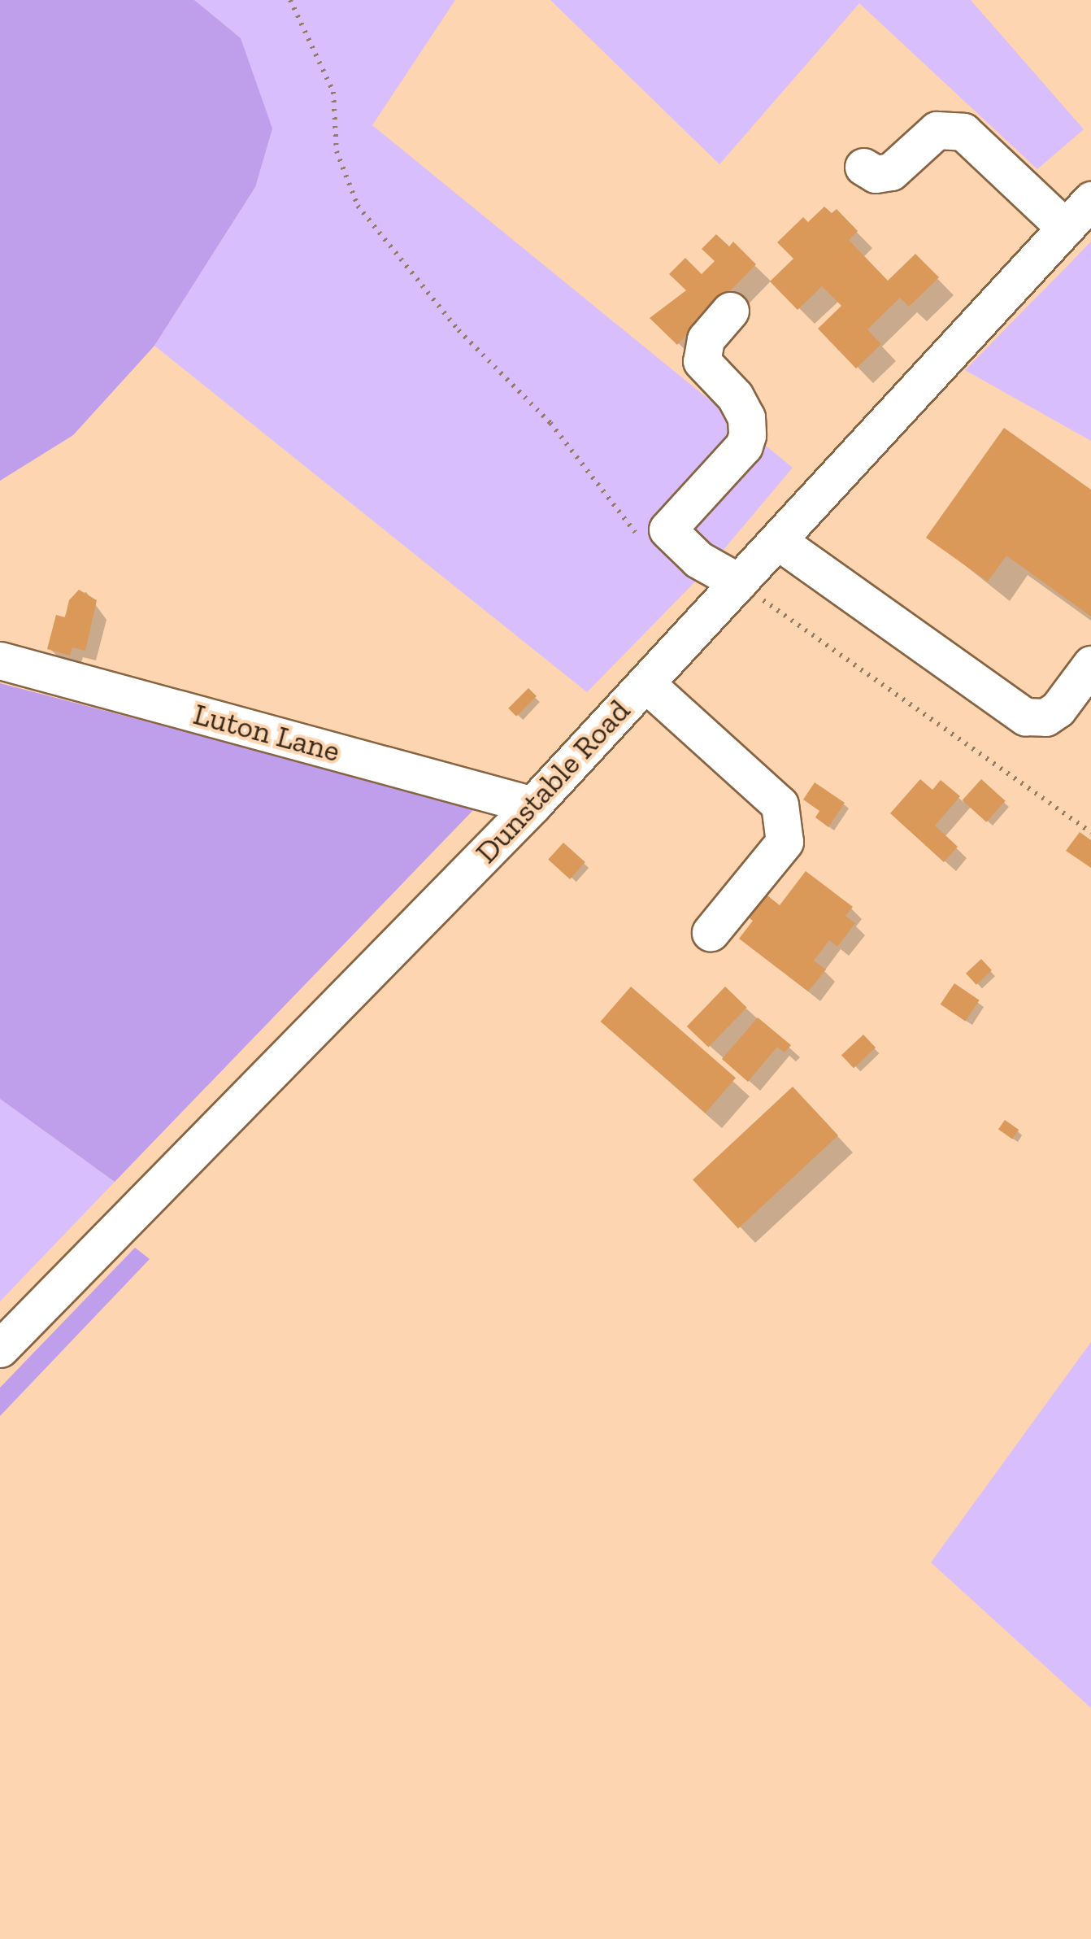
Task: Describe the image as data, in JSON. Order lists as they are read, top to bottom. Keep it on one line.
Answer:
{"streets":{"street":["Luton Lane","Dunstable Road"]},"crossings":[["Luton Lane","Dunstable Road"]]}
